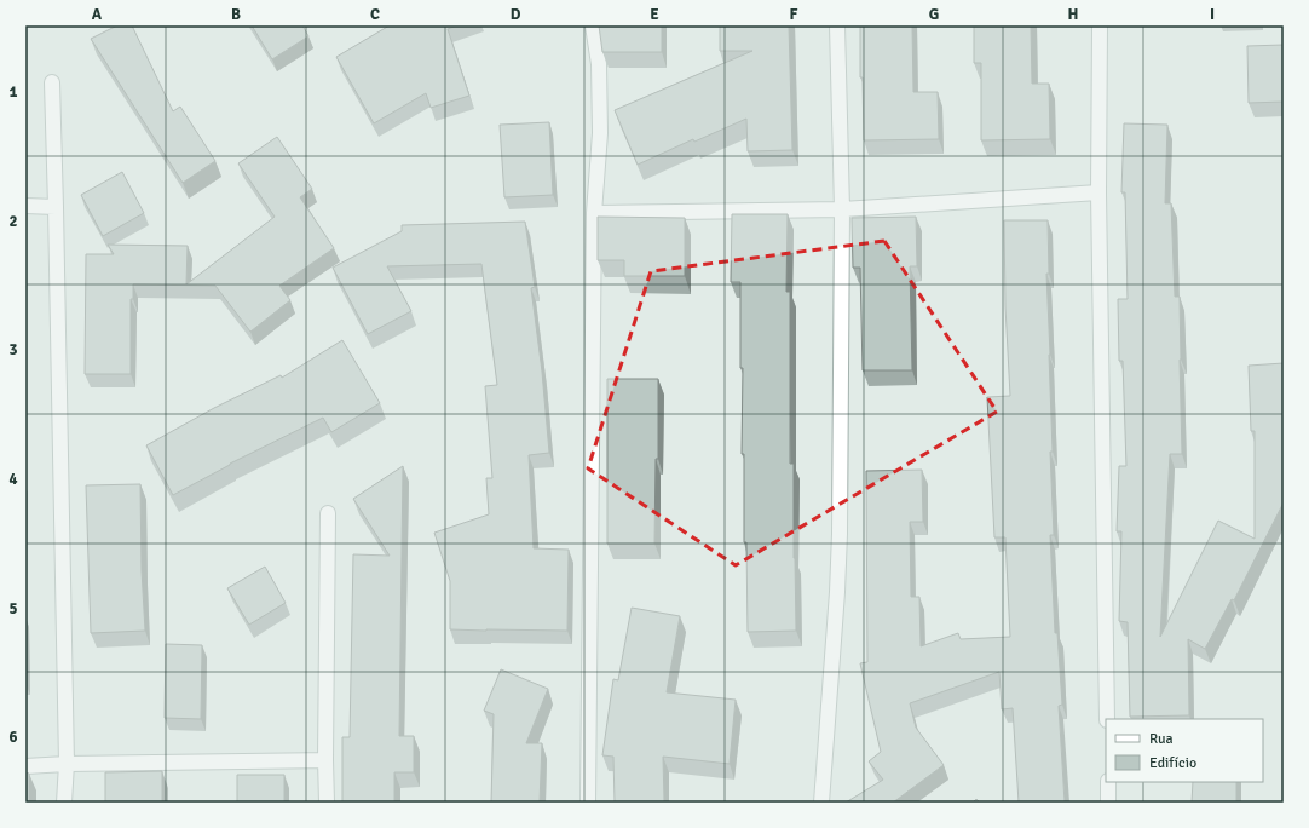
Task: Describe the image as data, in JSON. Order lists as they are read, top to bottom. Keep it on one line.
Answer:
{"legend":["Rua","Edifício"],"grid":{"columns":["A","B","C","D","E","F","G","H","I"],"rows":["1","2","3","4","5","6"]}}
